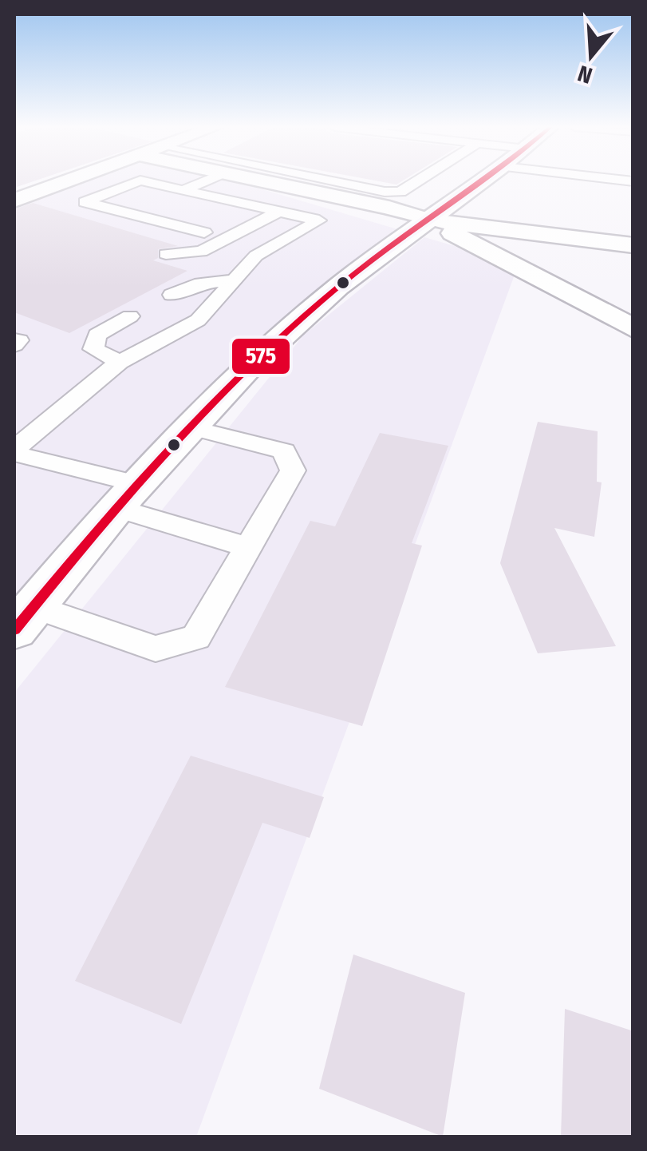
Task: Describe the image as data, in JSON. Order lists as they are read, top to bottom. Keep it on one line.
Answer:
{"lines":["transit line 575"],"north":"bottom"}
